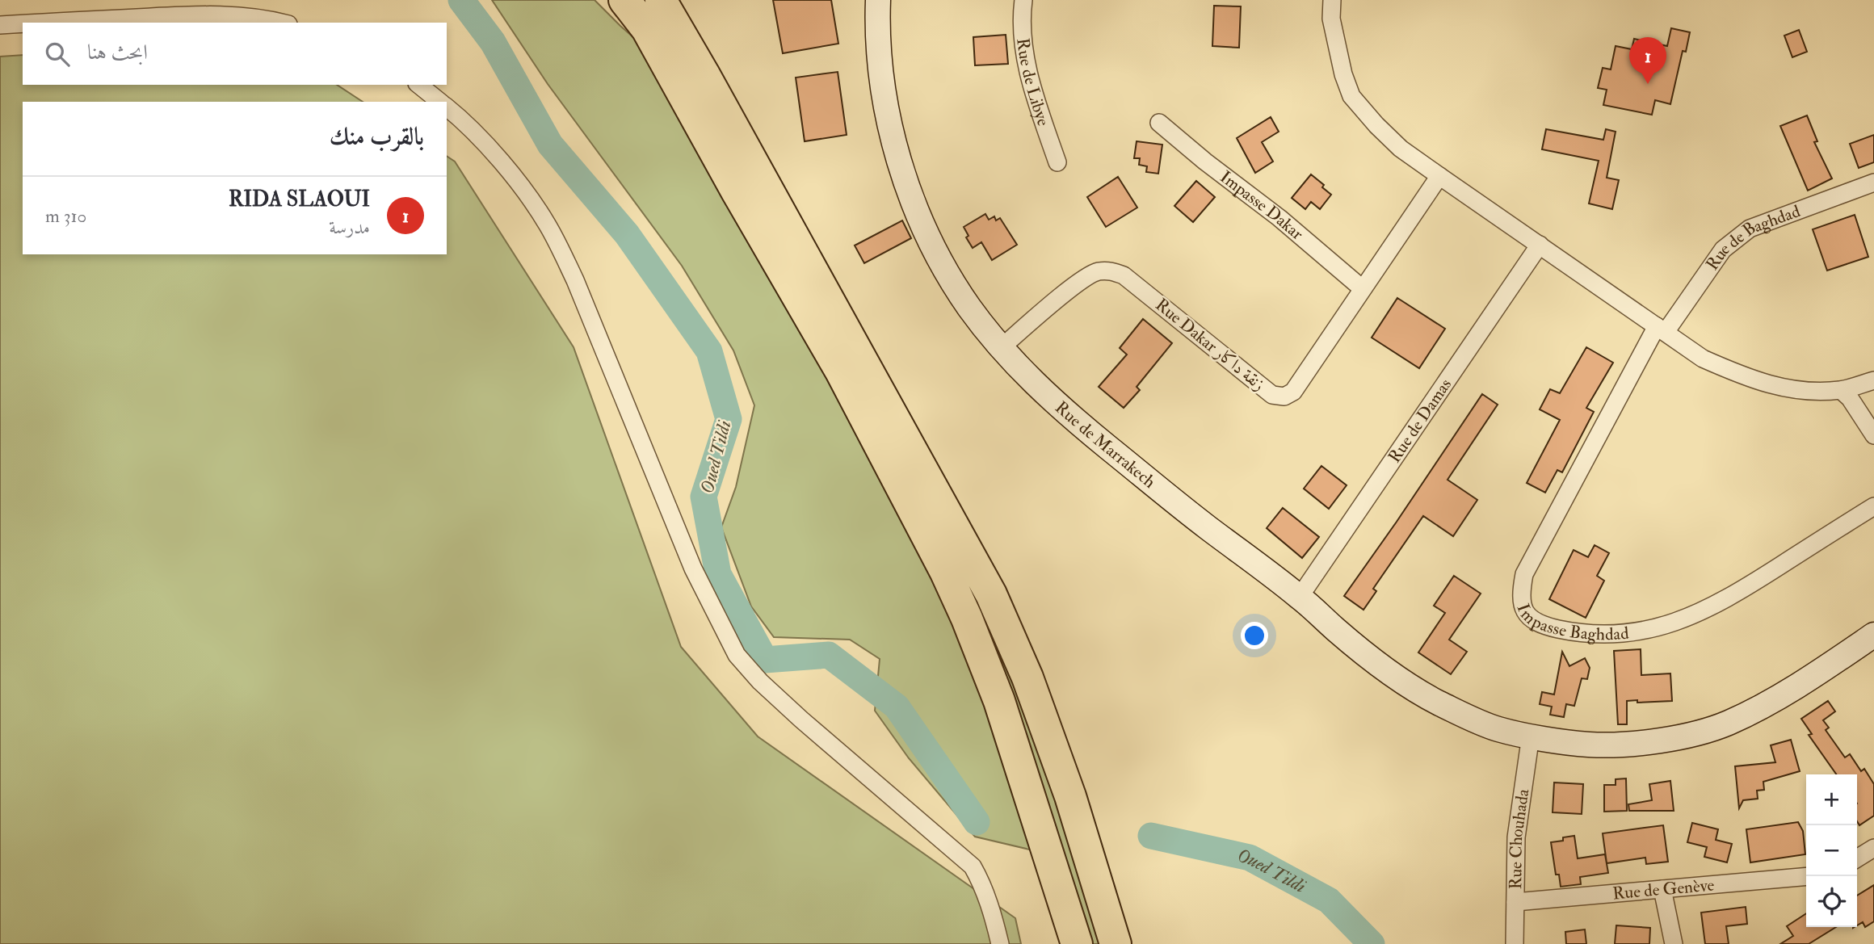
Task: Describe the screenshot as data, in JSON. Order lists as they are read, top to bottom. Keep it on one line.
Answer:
{"streets":{"street":["Rue de Libye","Impasse Dakar","Rue de Baghdad","Rue Dakar زنقة داكار","Rue de Damas","Rue de Marrakech","Impasse Baghdad","Rue Chouhada","Rue de Genève"]},"crossings":[["Impasse Dakar","Rue Dakar زنقة داكار"],["Rue de Baghdad","Impasse Baghdad"],["Rue Dakar زنقة داكار","Rue de Marrakech"],["Rue de Damas","Rue de Marrakech"],["Rue de Marrakech","Rue Chouhada"],["Rue Chouhada","Rue de Genève"]],"water":["Oued Tildi"],"page":{"search":"ابحث هنا","pins":"1","heading":"بالقرب منك","list":[{"mark":"1","name":"RIDA SLAOUI","note":"مدرسة","value":"310 m"}],"map_buttons":["+","−"]}}
